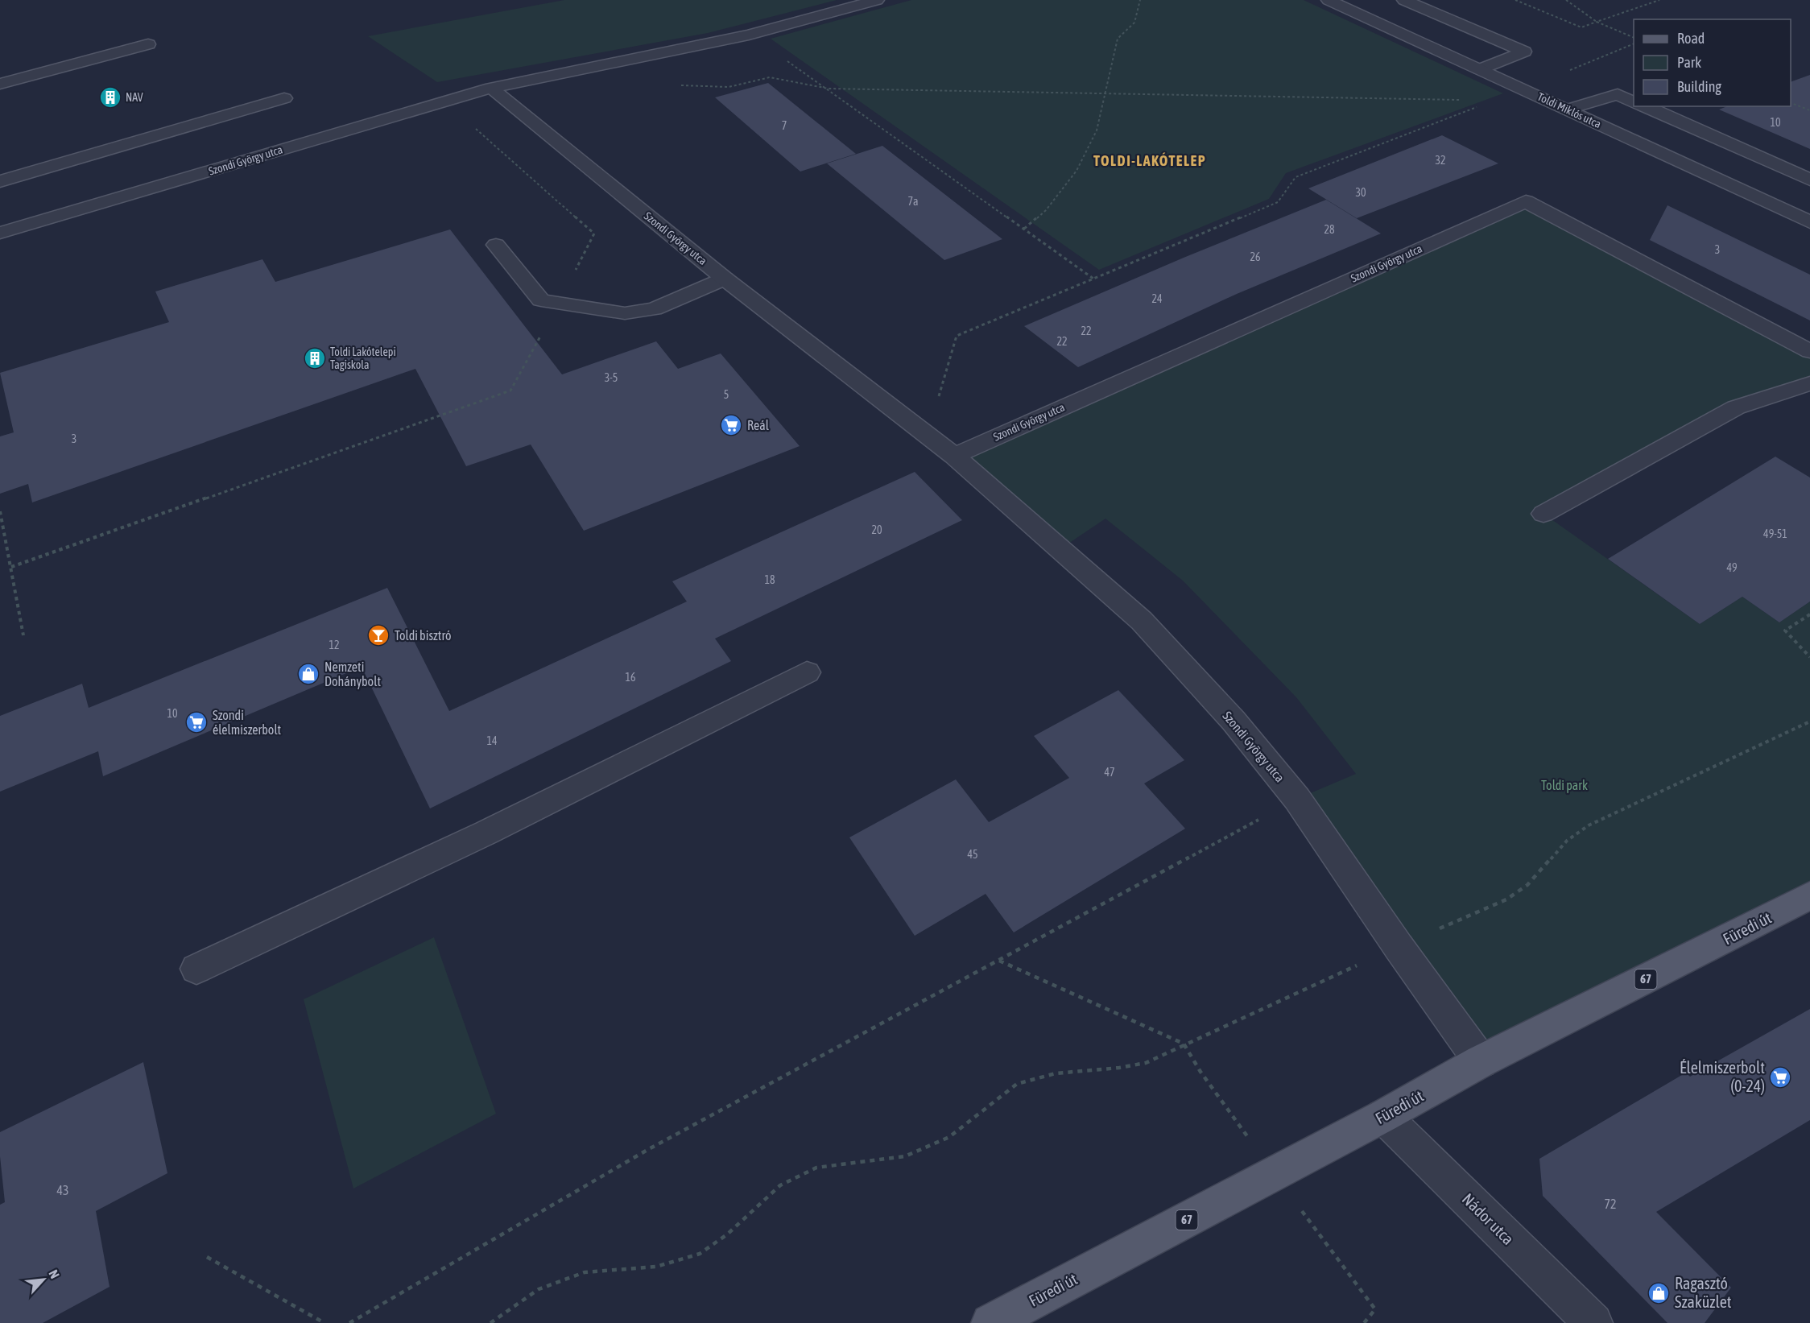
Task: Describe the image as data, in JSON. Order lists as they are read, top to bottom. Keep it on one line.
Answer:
{"streets":{"main road":["Füredi út","67"],"street":["Toldi Miklós utca","Szondi György utca","Nádor utca"]},"crossings":[["Szondi György utca","Füredi út"],["Füredi út","Nádor utca"]],"districts":["TOLDI-LAKÓTELEP"],"parks":["Toldi park"],"places":{"building":["NAV","Toldi Lakótelepi Tagiskola"],"supermarket":["Reál","Szondi élelmiszerbolt","Élelmiszerbolt (0-24)"],"bar":["Toldi bisztró"],"shop":["Nemzeti Dohánybolt","Ragasztó Szaküzlet"]},"house_numbers":["10","7","32","30","7a","28","3","26","24","22","22","3-5","5","3","20","49-51","49","18","12","16","10","14","47","45","43","72"],"legend":["Road","Park","Building"],"north":"top right"}
